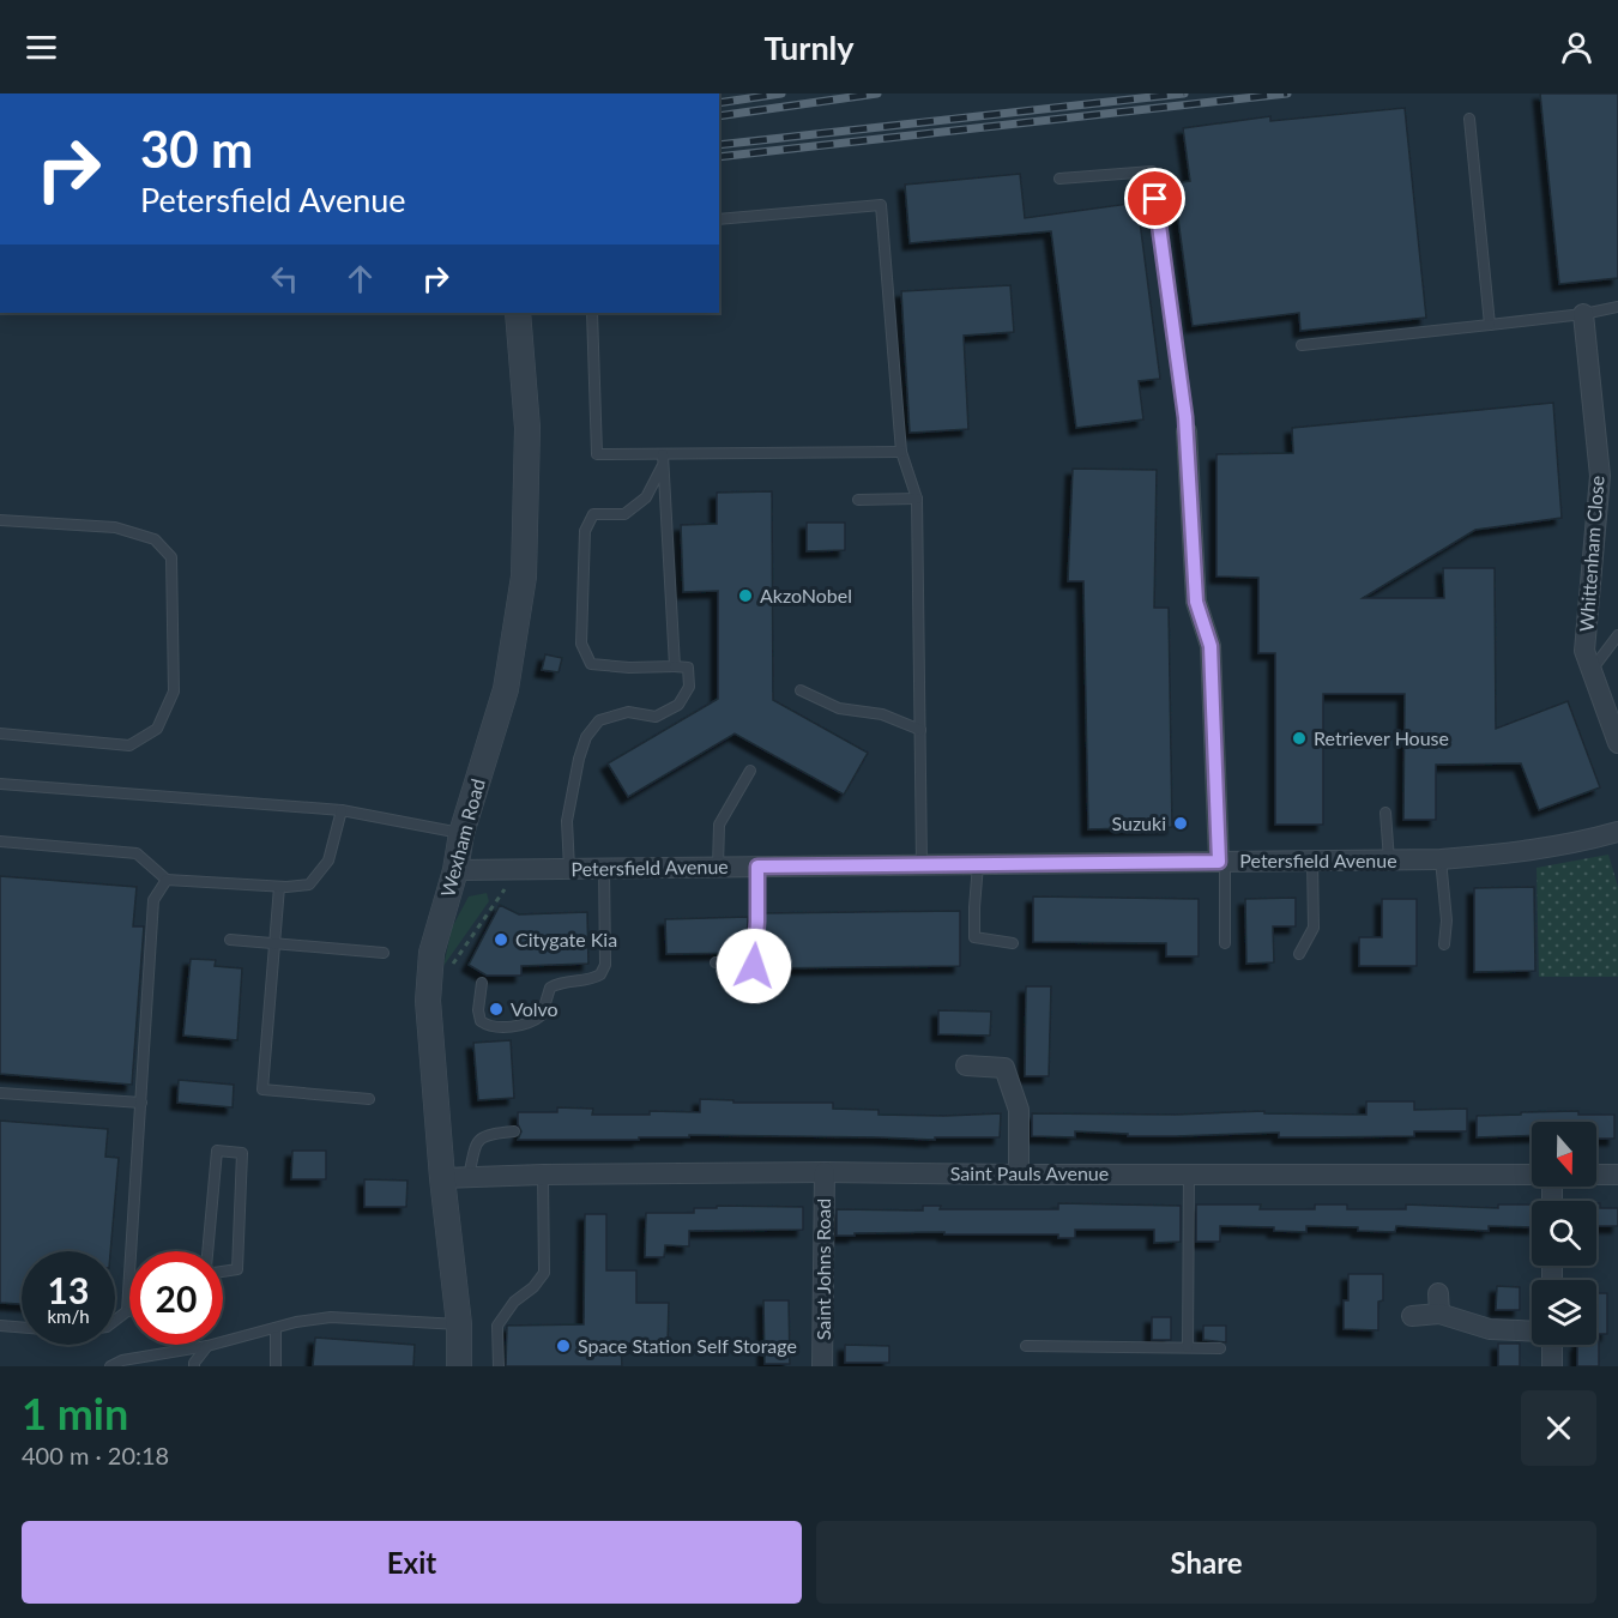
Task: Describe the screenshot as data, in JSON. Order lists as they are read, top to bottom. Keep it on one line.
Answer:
{"streets":{"street":["Whittenham Close","Wexham Road","Petersfield Avenue","Saint Pauls Avenue","Saint Johns Road"]},"crossings":[["Wexham Road","Petersfield Avenue"],["Wexham Road","Saint Pauls Avenue"],["Saint Pauls Avenue","Saint Johns Road"]],"places":["AkzoNobel","Retriever House","Suzuki","Citygate Kia","Volvo","Space Station Self Storage"],"north":"bottom","page":{"header":"Turnly","turn":["30 m","Petersfield Avenue"],"speed":"13 km/h","limit":"20","heading":["1 min","400 m · 20:18"],"buttons":["Exit","Share"]}}
